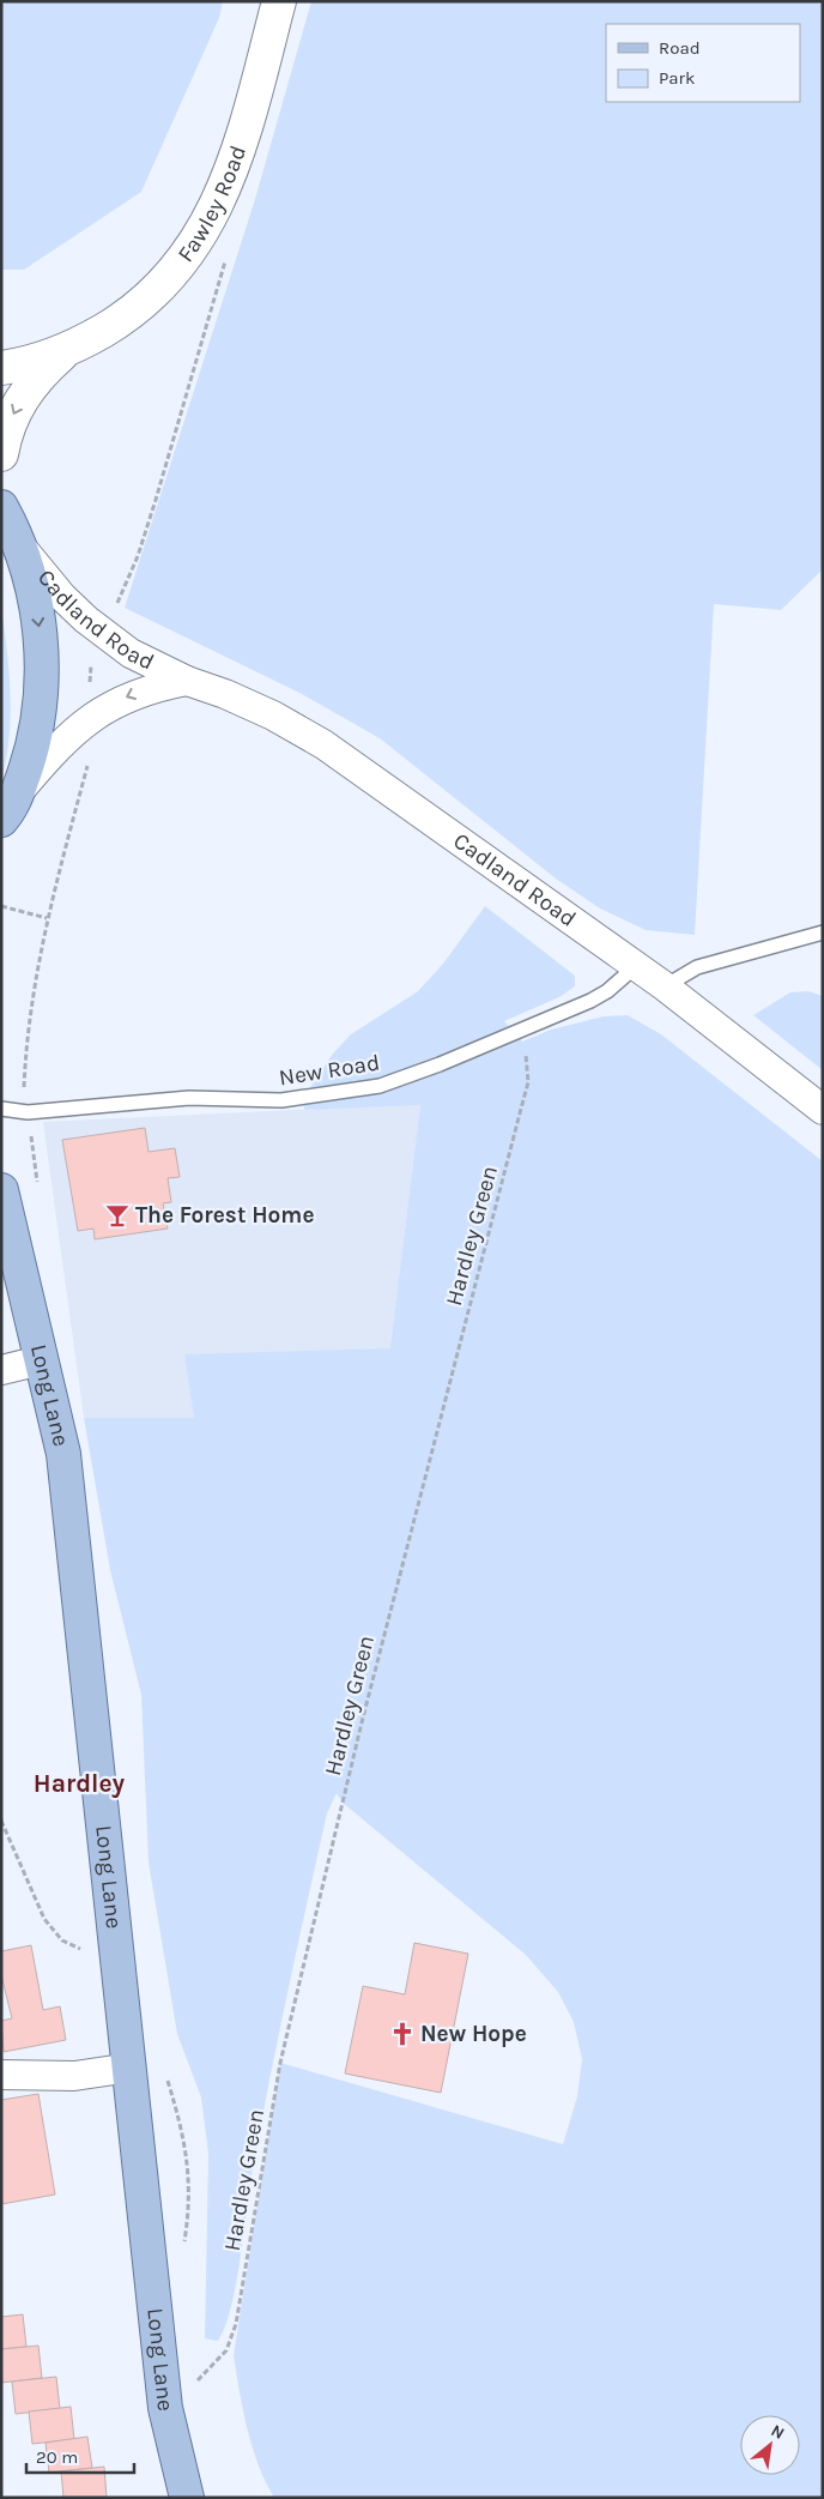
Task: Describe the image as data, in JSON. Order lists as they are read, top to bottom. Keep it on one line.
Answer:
{"streets":{"main road":["Long Lane"],"street":["Fawley Road","Cadland Road"],"lane":["New Road"],"path":["Hardley Green"]},"crossings":[["Cadland Road","New Road"],["New Road","Hardley Green"]],"districts":["Hardley"],"places":{"bar":["The Forest Home"],"church":["New Hope"]},"legend":["Road","Park"],"scale_bar":"20 m","north":"top right"}
